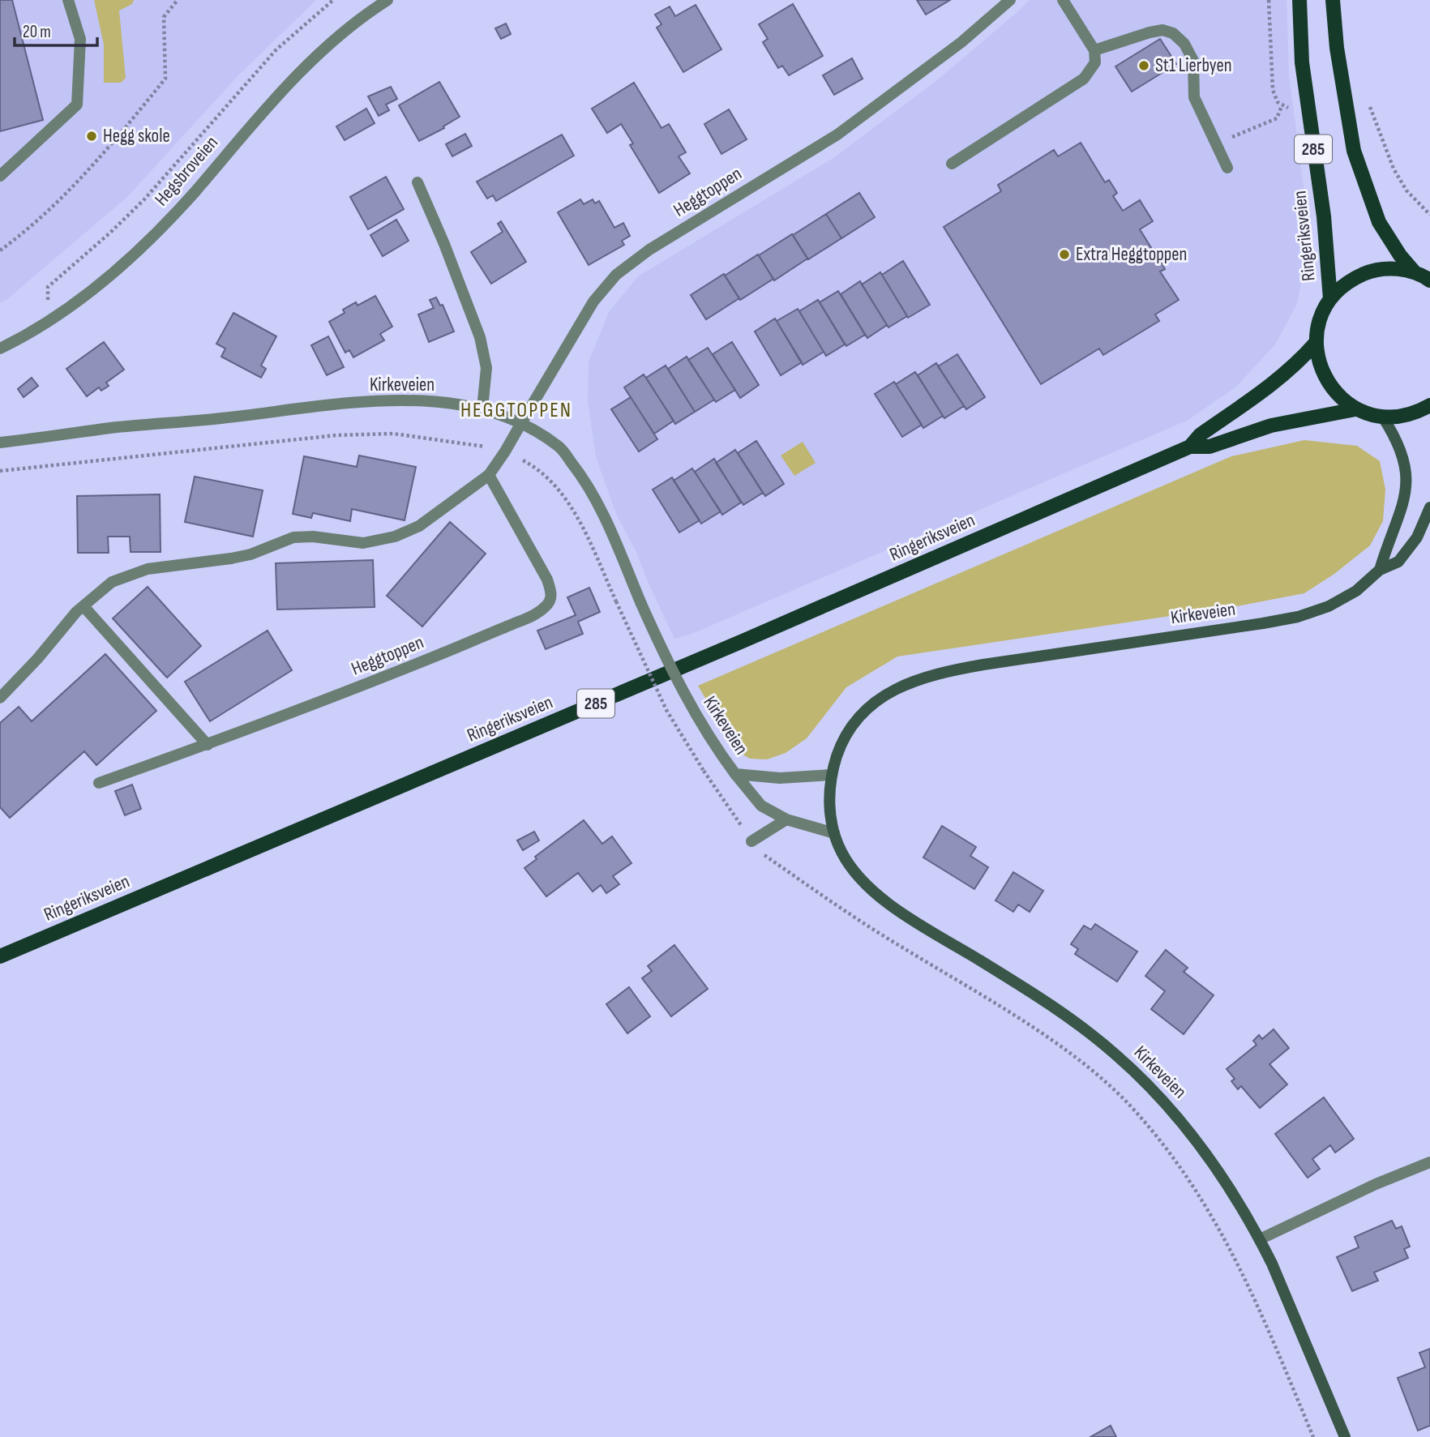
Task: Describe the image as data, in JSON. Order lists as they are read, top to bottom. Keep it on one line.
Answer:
{"streets":{"main road":["285","Ringeriksveien","Kirkeveien"],"street":["Hegsbroveien","Heggtoppen"]},"crossings":[["285","Ringeriksveien"],["Heggtoppen","Kirkeveien"]],"districts":["HEGGTOPPEN"],"places":["St1 Lierbyen","Hegg skole","Extra Heggtoppen"],"scale_bar":"20 m"}
